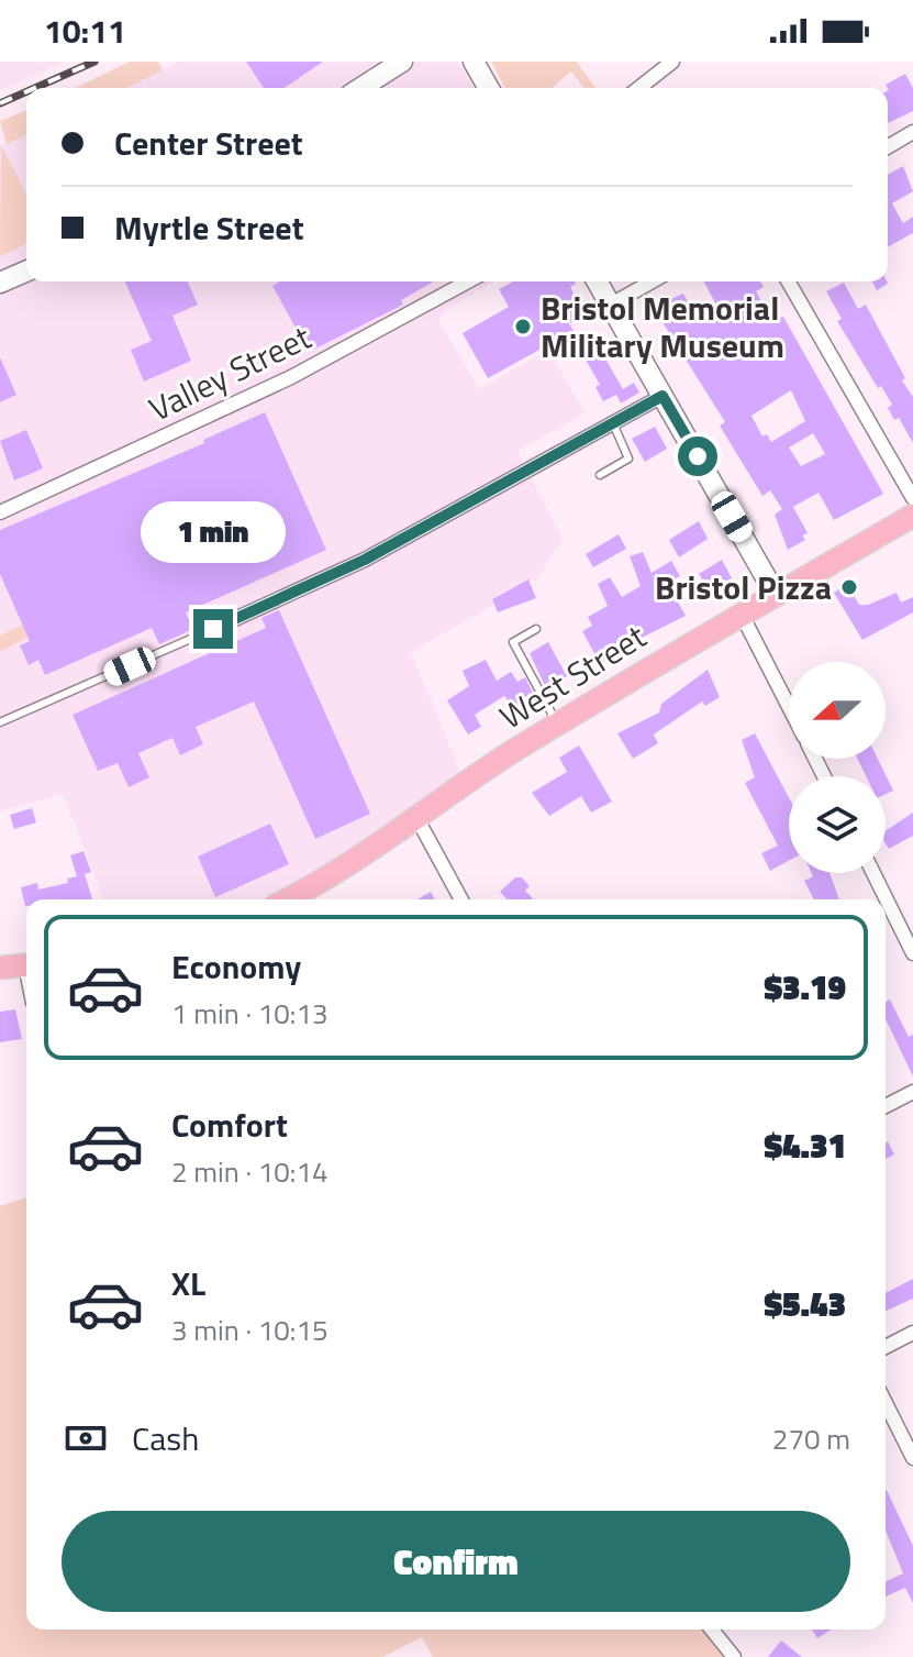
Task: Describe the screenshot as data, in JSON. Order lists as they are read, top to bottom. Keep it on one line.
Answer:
{"streets":{"main road":["West Street"],"street":["Valley Street"]},"places":["Bristol Memorial Military Museum","Bristol Pizza"],"north":"left","page":{"status":"10:11","banner":["Center Street","Myrtle Street"],"bubble":"1 min","list":[{"name":"Economy","note":"1 min · 10:13","value":"$3.19"},{"name":"Comfort","note":"2 min · 10:14","value":"$4.31"},{"name":"XL","note":"3 min · 10:15","value":"$5.43"}],"pay":["Cash","270 m"],"buttons":"Confirm"}}
